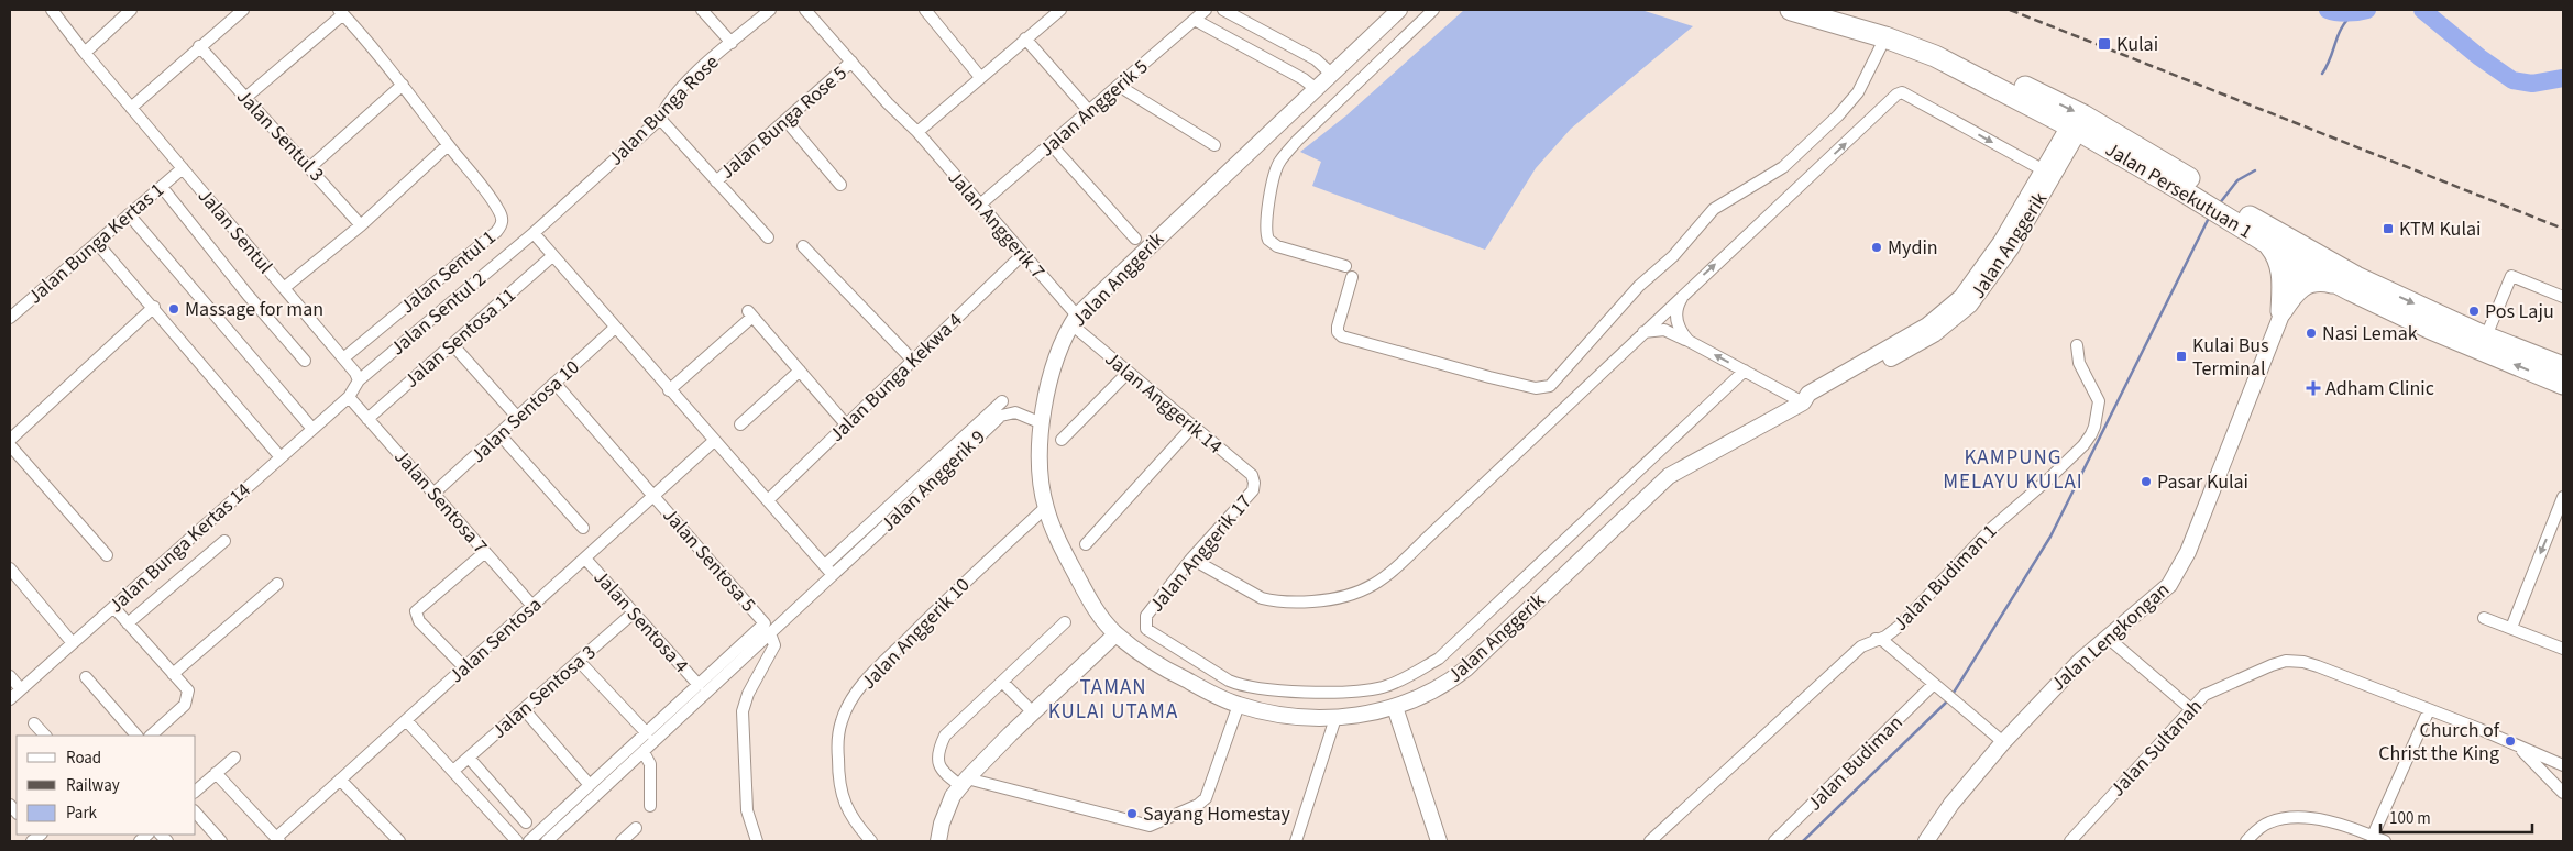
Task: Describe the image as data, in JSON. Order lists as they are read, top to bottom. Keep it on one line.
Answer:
{"streets":{"highway":["Jalan Persekutuan 1"],"street":["Jalan Anggerik 5","Jalan Bunga Rose","Jalan Bunga Rose 5","Jalan Sentul 3","Jalan Anggerik 7","Jalan Sentul","Jalan Bunga Kertas 1","Jalan Anggerik","Jalan Sentul 1","Jalan Sentul 2","Jalan Sentosa 11","Jalan Bunga Kekwa 4","Jalan Anggerik 14","Jalan Sentosa 10","Jalan Anggerik 9","Jalan Sentosa 7","Jalan Bunga Kertas 14","Jalan Anggerik 17","Jalan Sentosa 5","Jalan Budiman 1","Jalan Sentosa 4","Jalan Anggerik 10","Jalan Lengkongan","Jalan Sentosa","Jalan Sentosa 3","Jalan Sultanah","Jalan Budiman"]},"crossings":[["Jalan Anggerik 5","Jalan Anggerik 7"],["Jalan Bunga Rose","Jalan Sentul 2"],["Jalan Bunga Rose 5","Jalan Anggerik 7"],["Jalan Persekutuan 1","Jalan Anggerik"],["Jalan Persekutuan 1","Jalan Lengkongan"],["Jalan Anggerik 7","Jalan Anggerik"],["Jalan Anggerik 7","Jalan Bunga Kekwa 4"],["Jalan Anggerik 7","Jalan Anggerik 14"],["Jalan Sentul","Jalan Bunga Kertas 1"],["Jalan Sentul","Jalan Sentul 1"],["Jalan Sentul","Jalan Sentul 2"],["Jalan Anggerik","Jalan Anggerik 14"],["Jalan Anggerik","Jalan Anggerik 9"],["Jalan Anggerik","Jalan Anggerik 10"],["Jalan Sentul 2","Jalan Sentosa 7"],["Jalan Sentul 2","Jalan Bunga Kertas 14"],["Jalan Sentosa 11","Jalan Sentosa 7"],["Jalan Anggerik 14","Jalan Anggerik 17"],["Jalan Sentosa 10","Jalan Sentosa 7"],["Jalan Sentosa 10","Jalan Sentosa 5"],["Jalan Anggerik 9","Jalan Sentosa 5"],["Jalan Sentosa 7","Jalan Bunga Kertas 14"],["Jalan Sentosa 7","Jalan Sentosa"],["Jalan Sentosa 5","Jalan Sentosa"],["Jalan Sentosa 4","Jalan Sentosa"],["Jalan Sentosa 4","Jalan Sentosa 3"]],"districts":["KAMPUNG MELAYU KULAI","TAMAN KULAI UTAMA"],"places":{"transit":["Kulai","KTM Kulai","Kulai Bus Terminal"],"other":["Mydin","Massage for man","Pos Laju","Nasi Lemak","Pasar Kulai","Church of Christ the King","Sayang Homestay"],"health":["Adham Clinic"]},"legend":["Road","Railway","Park"],"scale_bar":"100 m"}
